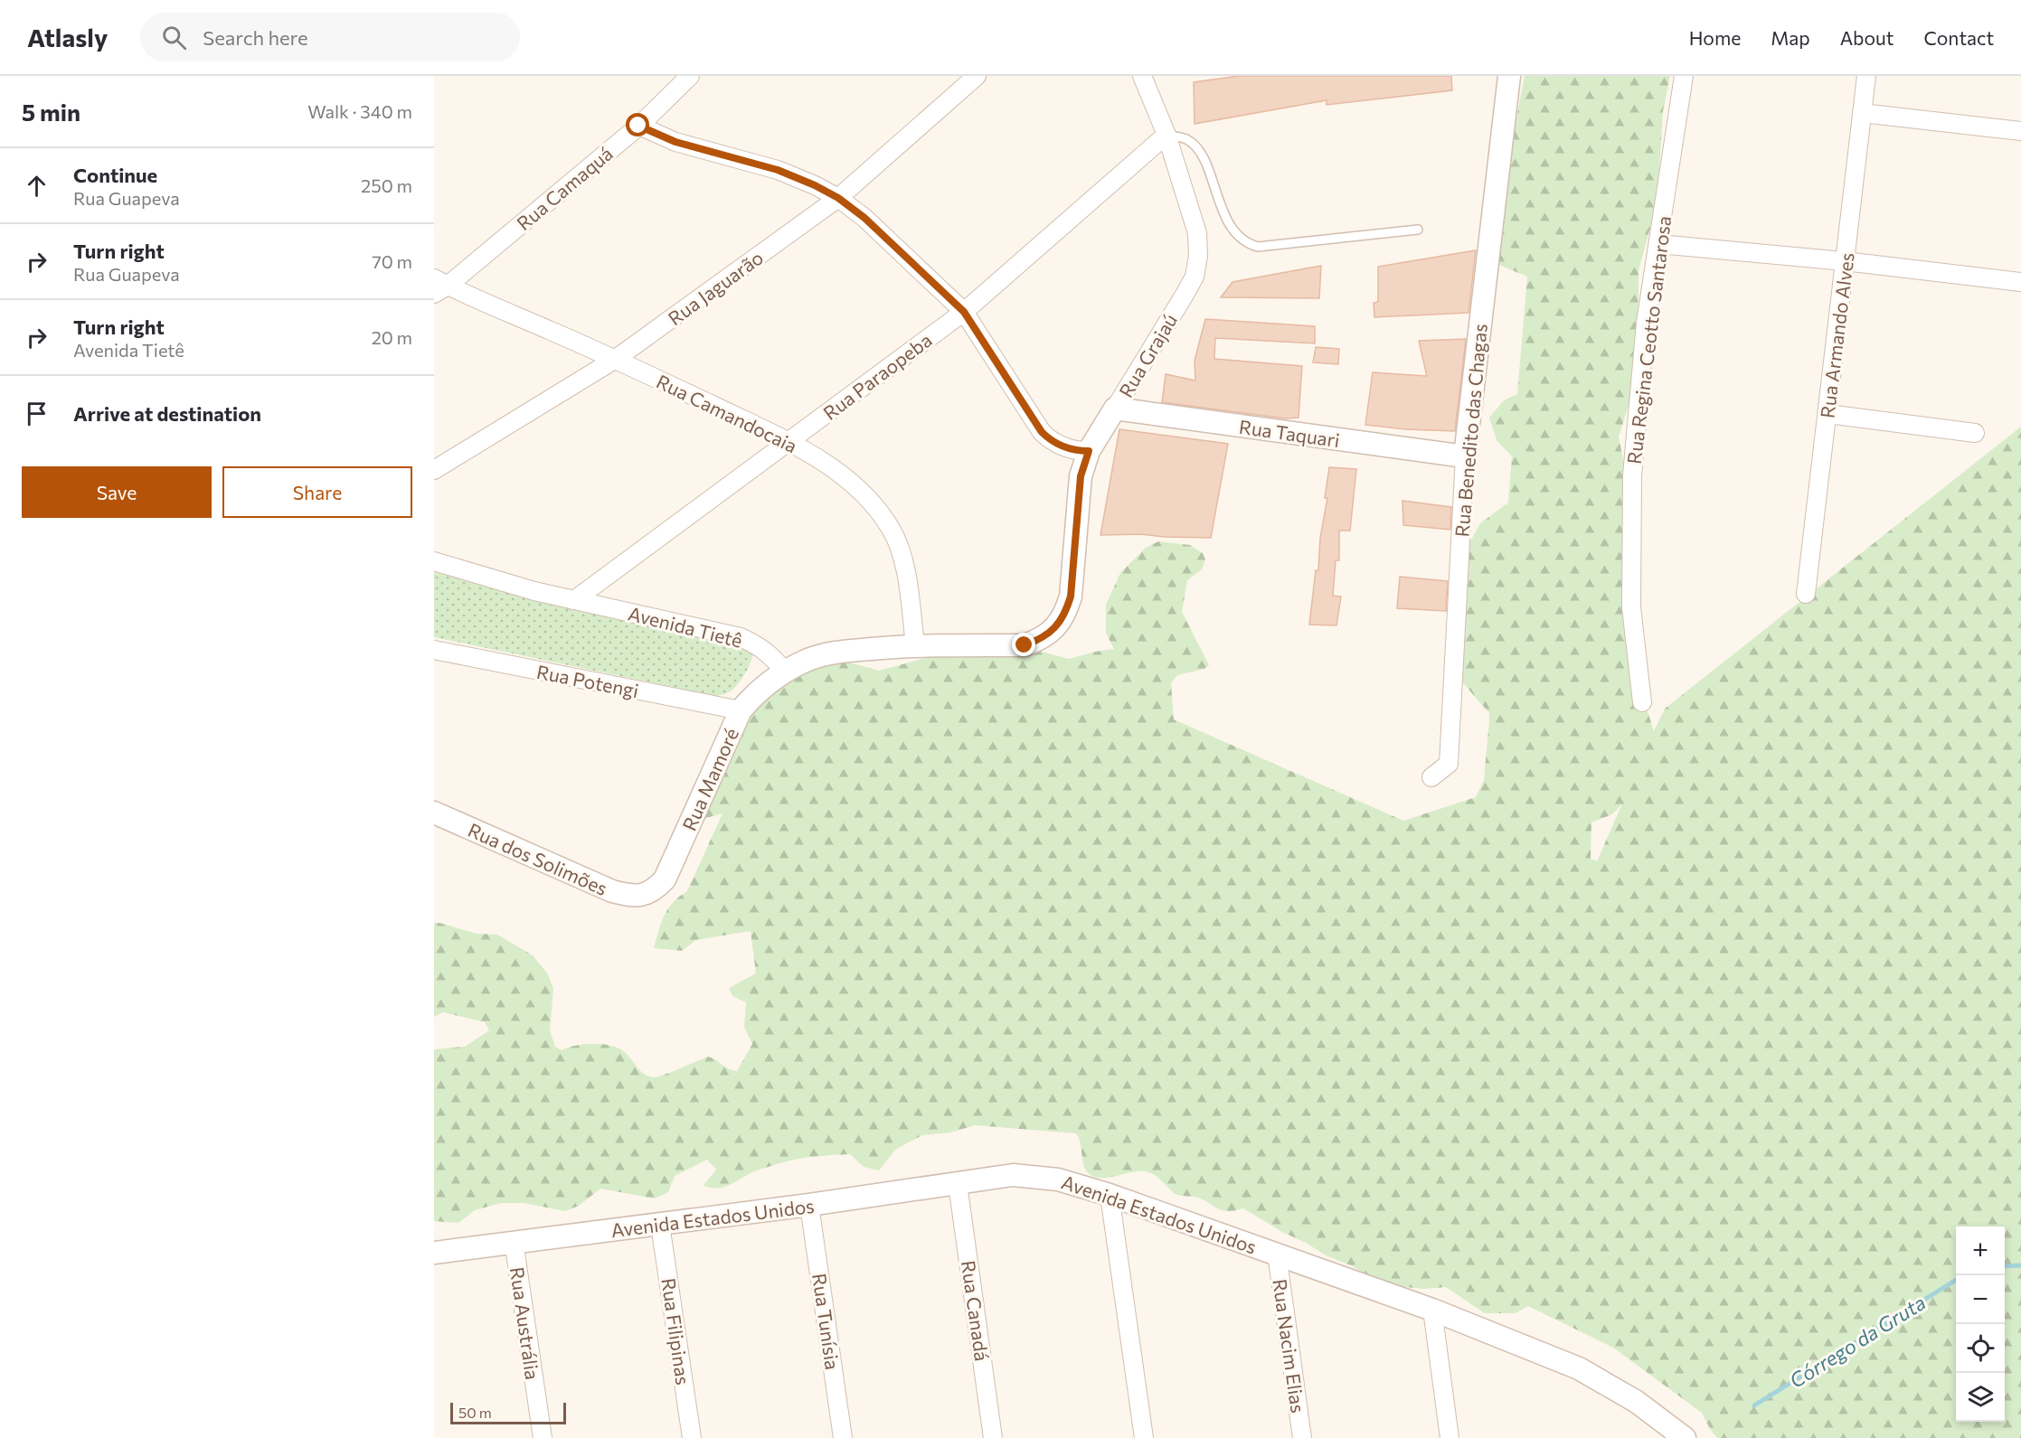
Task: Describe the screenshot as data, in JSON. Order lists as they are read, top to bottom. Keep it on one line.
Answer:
{"streets":{"street":["Rua Camaquá","Rua Jaguarão","Rua Armando Alves","Rua Regina Ceotto Santarosa","Rua Grajaú","Rua Paraopeba","Rua Camandocaia","Rua Benedito das Chagas","Rua Taquari","Avenida Tietê","Rua Potengi","Rua Mamoré","Rua dos Solimões","Avenida Estados Unidos","Rua Canadá","Rua Tunísia","Rua Austrália","Rua Filipinas","Rua Nacim Elias"]},"crossings":[["Rua Camaquá","Rua Camandocaia"],["Rua Jaguarão","Rua Camandocaia"],["Rua Grajaú","Rua Paraopeba"],["Rua Grajaú","Rua Camandocaia"],["Rua Grajaú","Rua Taquari"],["Rua Paraopeba","Rua Camandocaia"],["Rua Paraopeba","Avenida Tietê"],["Rua Benedito das Chagas","Rua Taquari"],["Avenida Tietê","Rua Mamoré"],["Rua Potengi","Rua Mamoré"],["Rua Mamoré","Rua dos Solimões"],["Avenida Estados Unidos","Rua Canadá"],["Avenida Estados Unidos","Rua Tunísia"],["Avenida Estados Unidos","Rua Austrália"],["Avenida Estados Unidos","Rua Filipinas"],["Avenida Estados Unidos","Rua Nacim Elias"]],"water":["Córrego da Gruta"],"scale_bar":"50 m","page":{"header":"Atlasly","search":"Search here","nav":["Home","Map","About","Contact"],"heading":["5 min","Walk · 340 m"],"list":[["Continue","Rua Guapeva","250 m"],["Turn right","Rua Guapeva","70 m"],["Turn right","Avenida Tietê","20 m"],"Arrive at destination"],"buttons":["Save","Share"],"map_buttons":["+","−"],"scale":"50 m"}}
